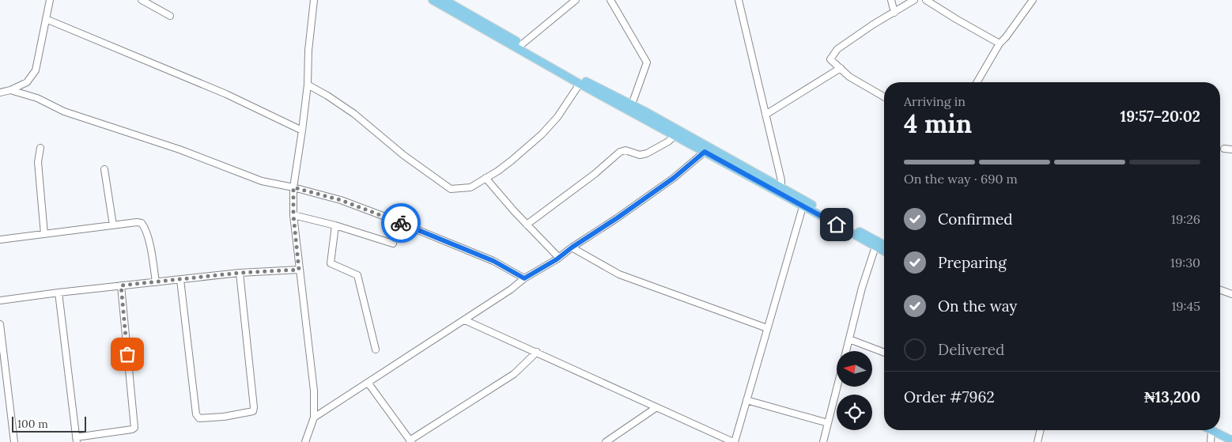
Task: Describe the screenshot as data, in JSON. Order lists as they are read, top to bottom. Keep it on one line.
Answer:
{"scale_bar":"100 m","north":"left","page":{"heading":["4 min","Arriving in","19:57–20:02"],"panel":["Order #7962","₦13,200"],"bar":"On the way · 690 m","list":[["Confirmed","19:26"],["Preparing","19:30"],["On the way","19:45"],"Delivered"],"scale":"100 m"}}
